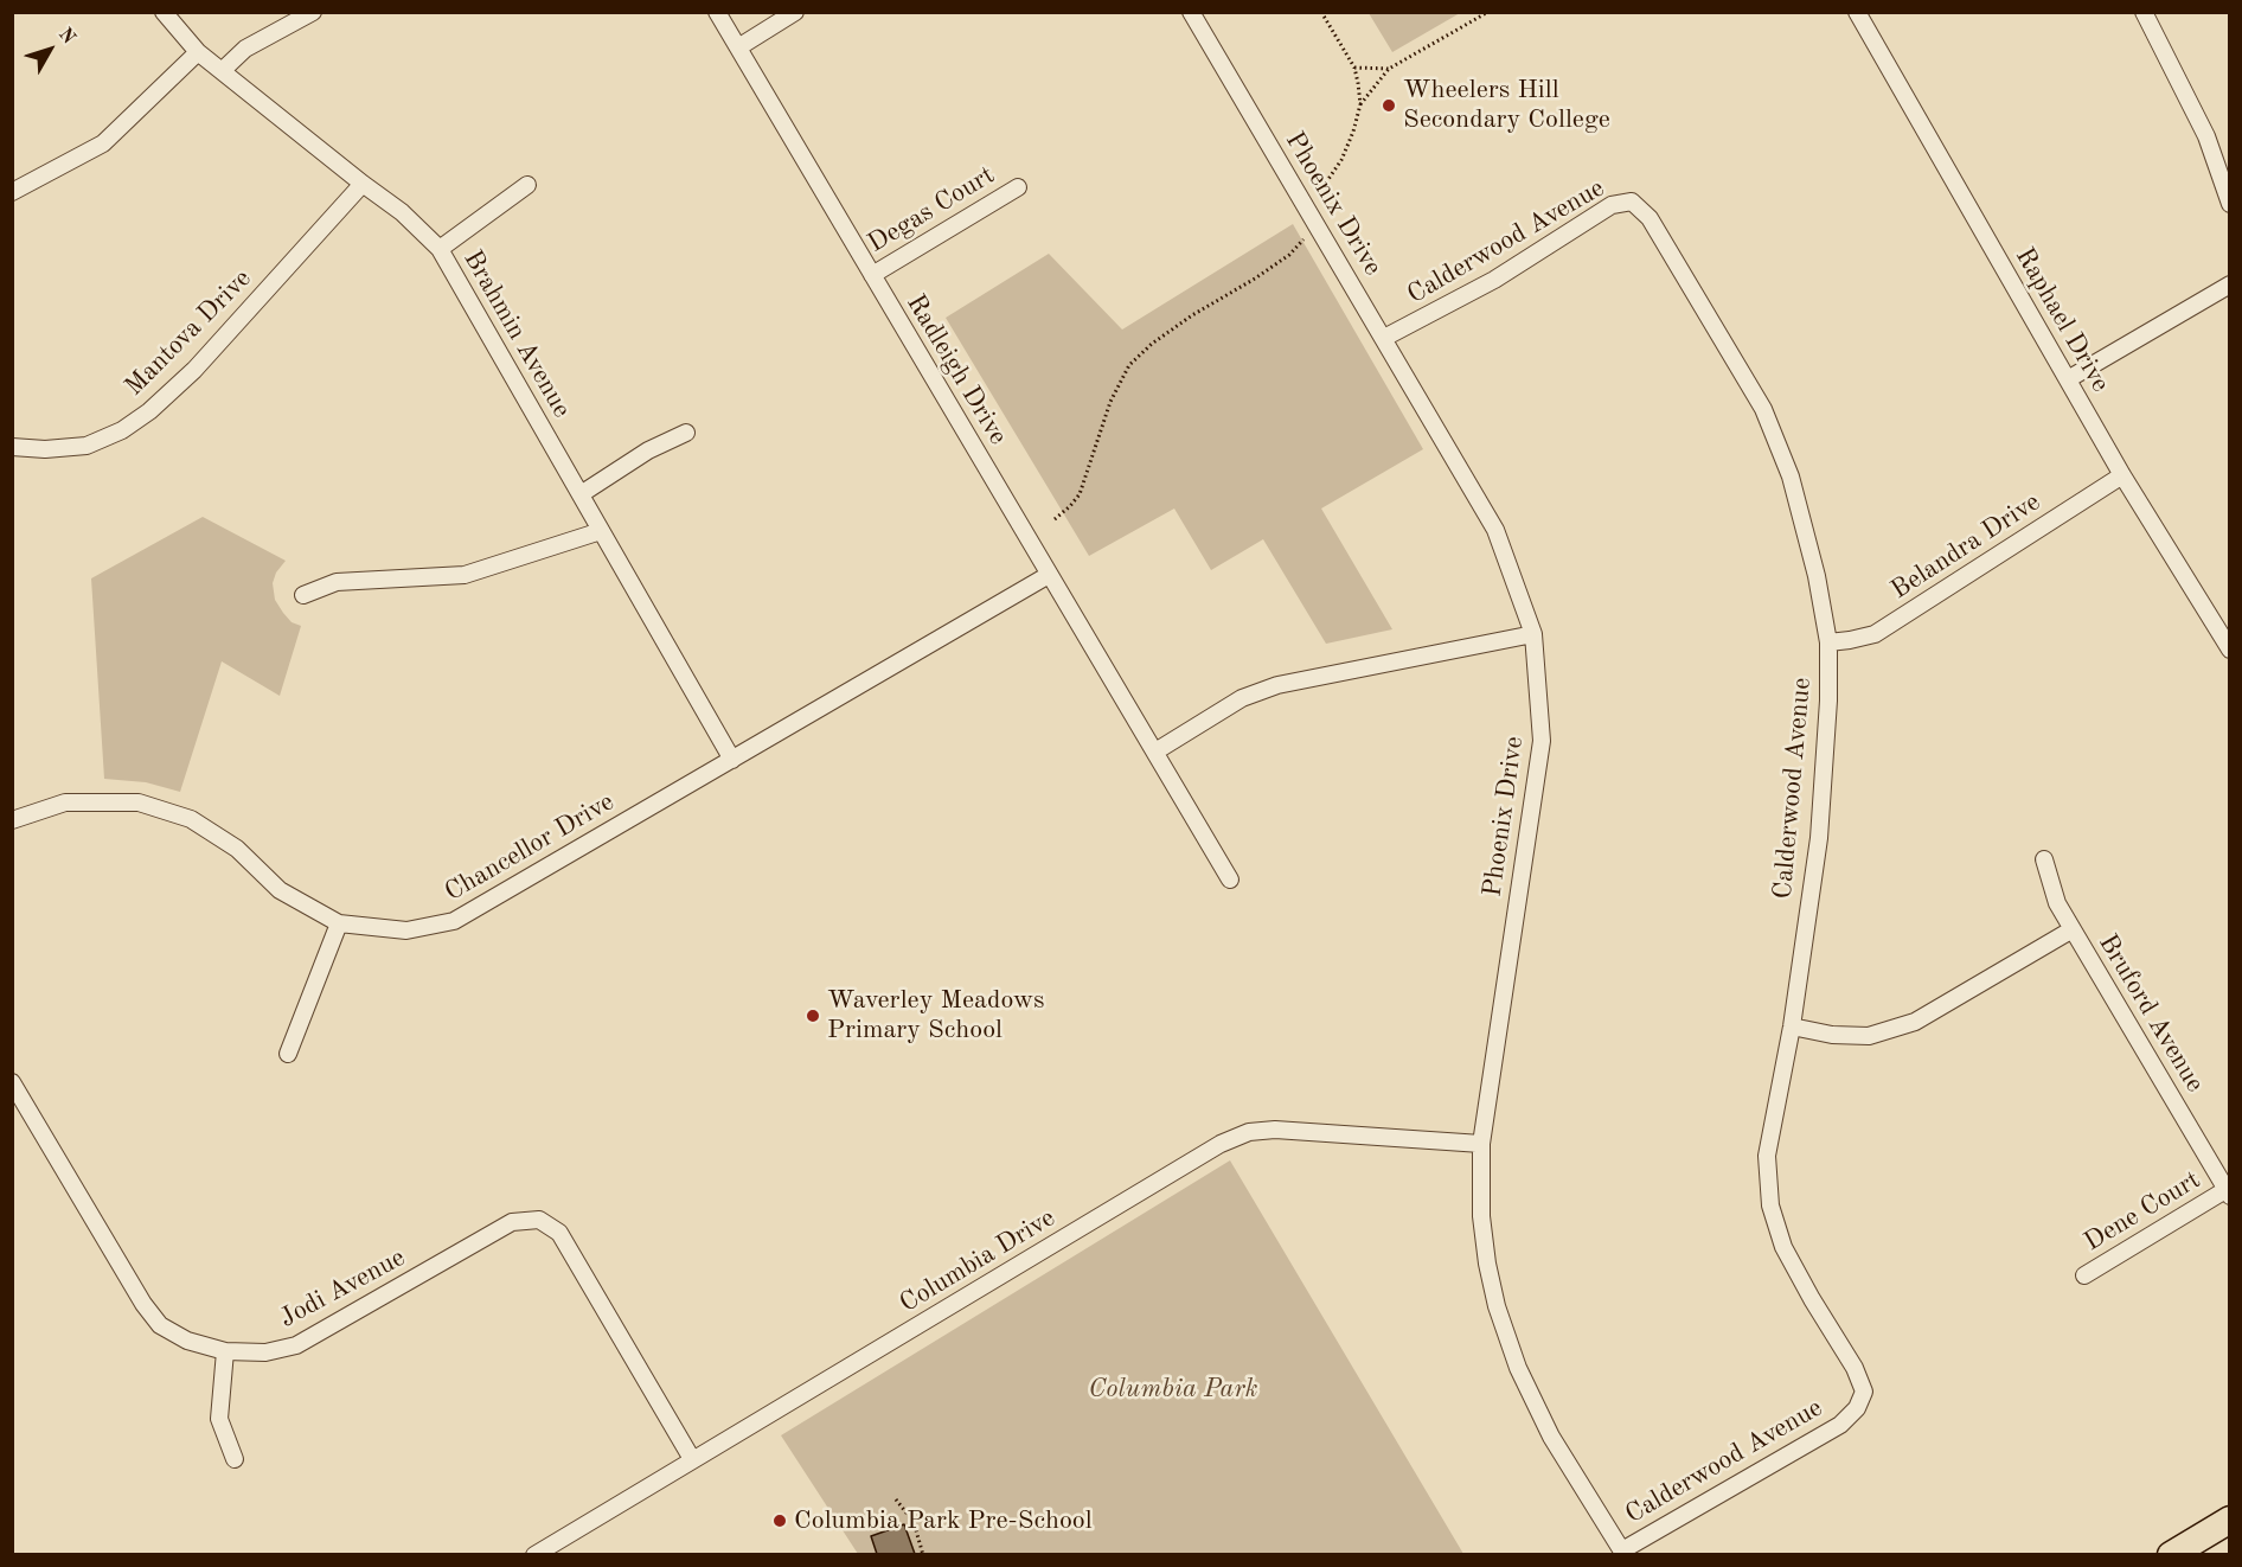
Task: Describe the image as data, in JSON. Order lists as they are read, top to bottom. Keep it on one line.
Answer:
{"streets":{"street":["Phoenix Drive","Degas Court","Calderwood Avenue","Raphael Drive","Mantova Drive","Brahmin Avenue","Radleigh Drive","Belandra Drive","Chancellor Drive","Bruford Avenue","Dene Court","Columbia Drive","Jodi Avenue"]},"crossings":[["Phoenix Drive","Calderwood Avenue"],["Phoenix Drive","Columbia Drive"],["Degas Court","Radleigh Drive"],["Calderwood Avenue","Belandra Drive"],["Calderwood Avenue","Bruford Avenue"],["Raphael Drive","Belandra Drive"],["Mantova Drive","Brahmin Avenue"],["Brahmin Avenue","Chancellor Drive"],["Radleigh Drive","Chancellor Drive"],["Bruford Avenue","Dene Court"],["Columbia Drive","Jodi Avenue"]],"parks":["Columbia Park"],"places":["Wheelers Hill Secondary College","Waverley Meadows Primary School","Columbia Park Pre-School"],"north":"top right"}
